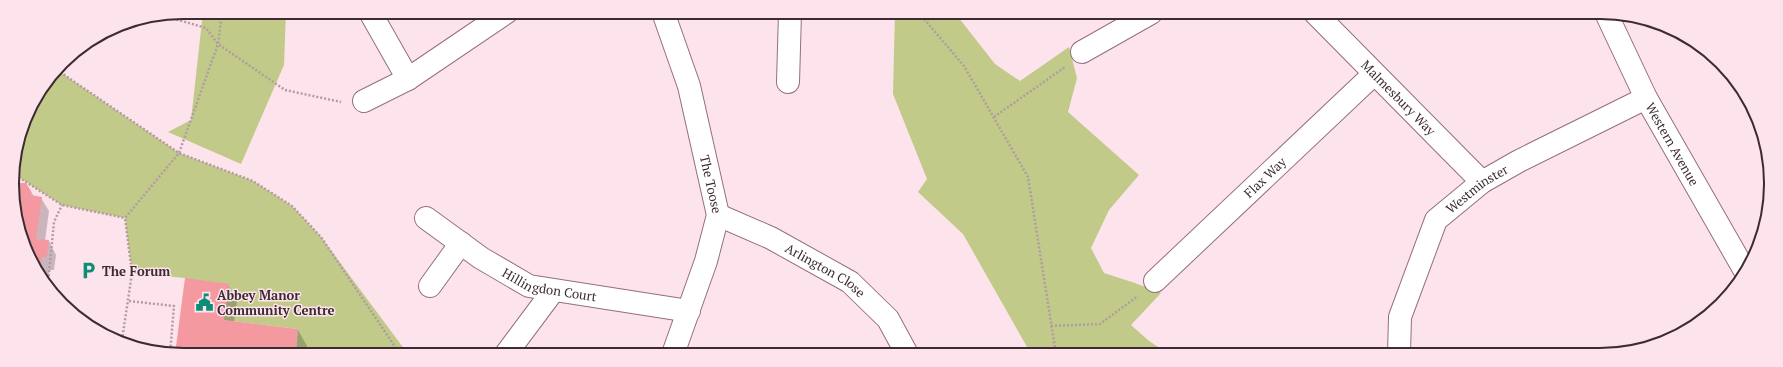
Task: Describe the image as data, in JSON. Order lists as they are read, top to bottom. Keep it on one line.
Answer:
{"streets":{"street":["Malmesbury Way","Western Avenue","Flax Way","The Toose","Westminster","Arlington Close","Hillingdon Court"]},"crossings":[["Malmesbury Way","Flax Way"],["Malmesbury Way","Westminster"],["Western Avenue","Westminster"],["The Toose","Arlington Close"],["The Toose","Hillingdon Court"]],"places":{"parking":["The Forum"],"public building":["Abbey Manor Community Centre"]}}
